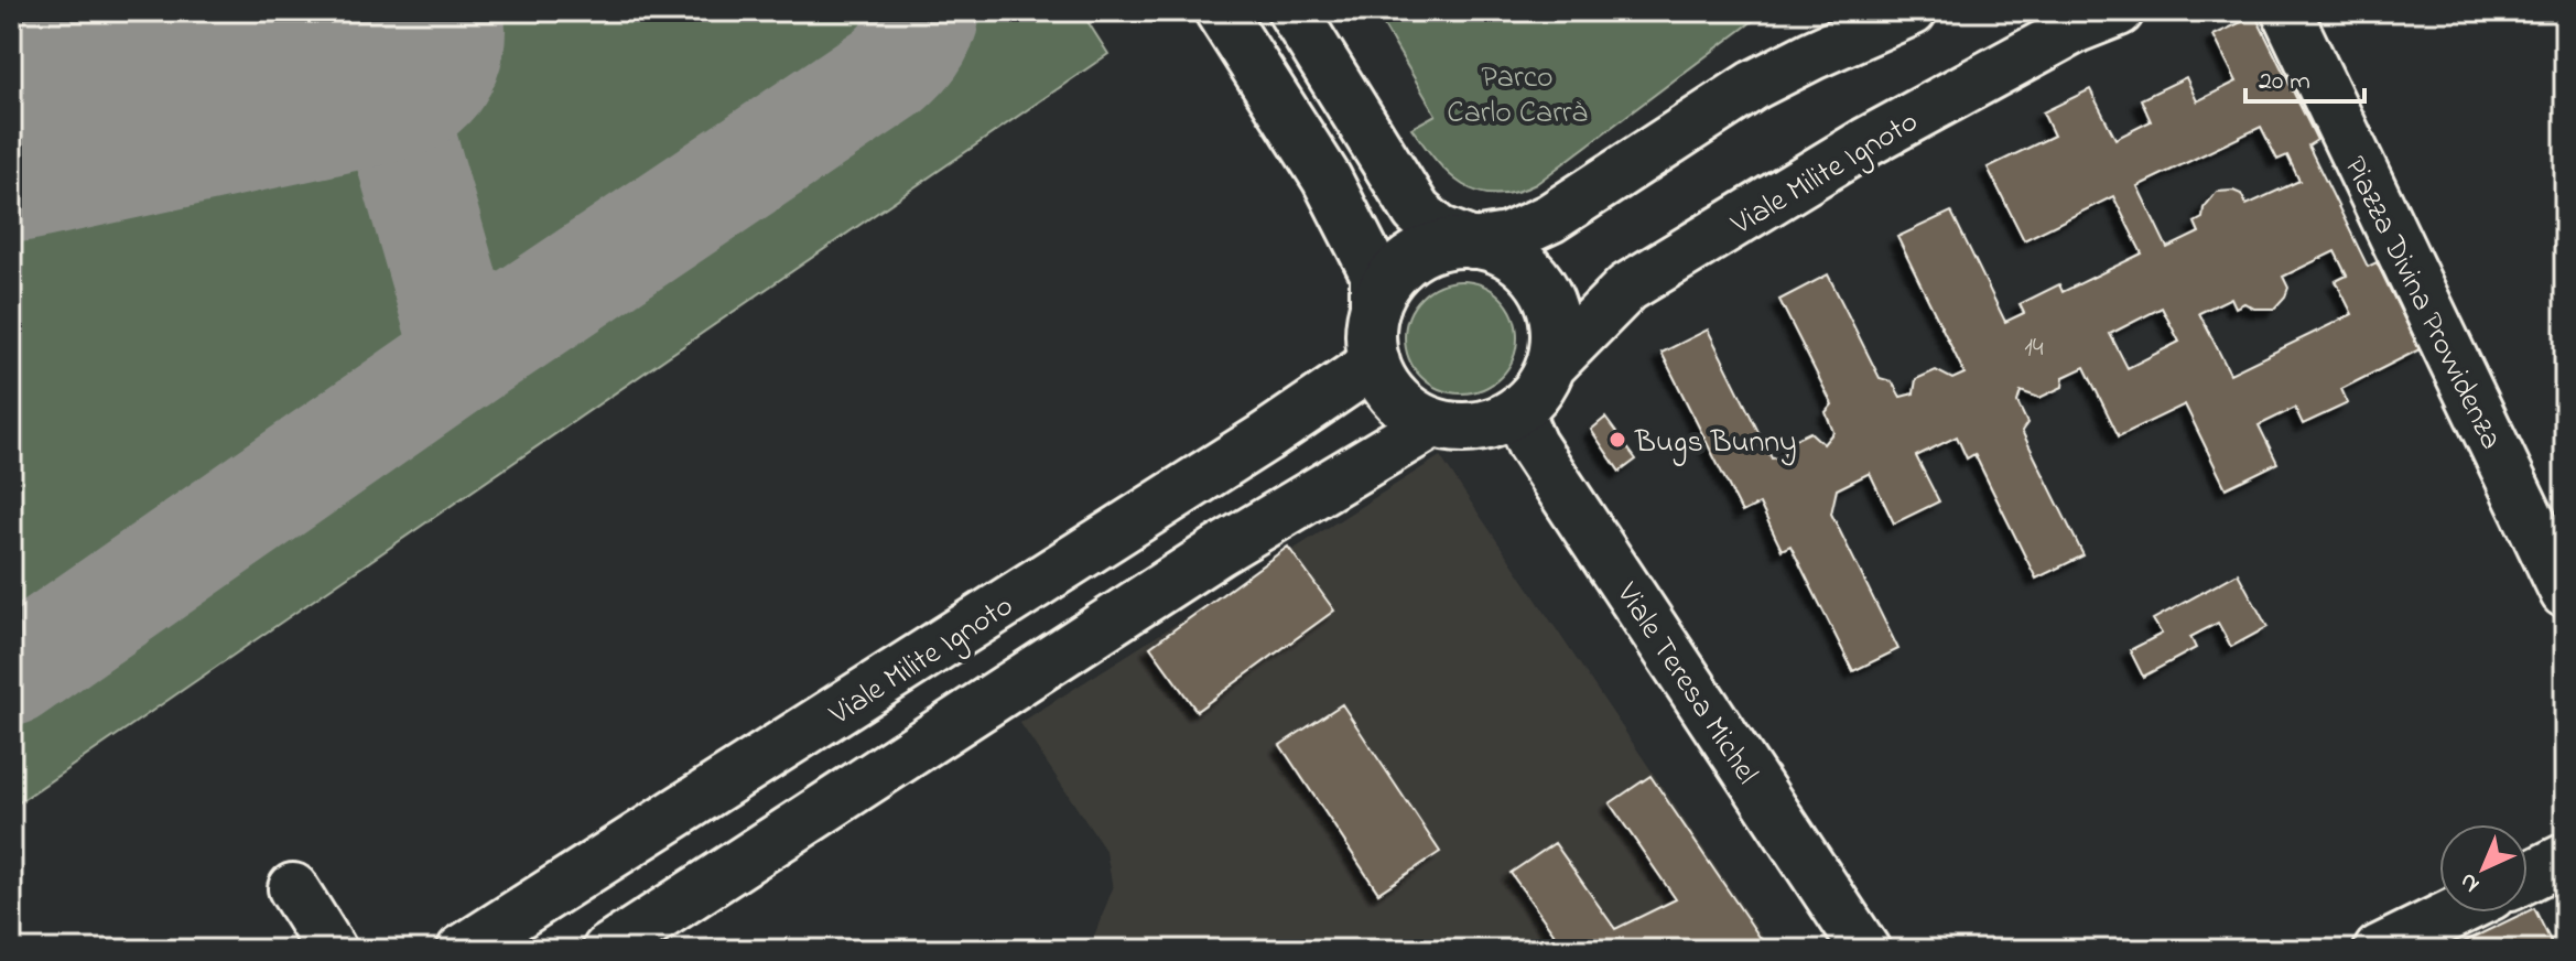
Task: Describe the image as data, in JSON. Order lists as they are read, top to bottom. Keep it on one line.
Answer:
{"streets":{"main road":["Viale Milite Ignoto","Piazza Divina Provvidenza","Viale Teresa Michel"]},"crossings":[["Viale Milite Ignoto","Viale Teresa Michel"]],"parks":["Parco Carlo Carrà"],"places":["Bugs Bunny"],"house_numbers":["14"],"scale_bar":"20 m","north":"bottom left"}
